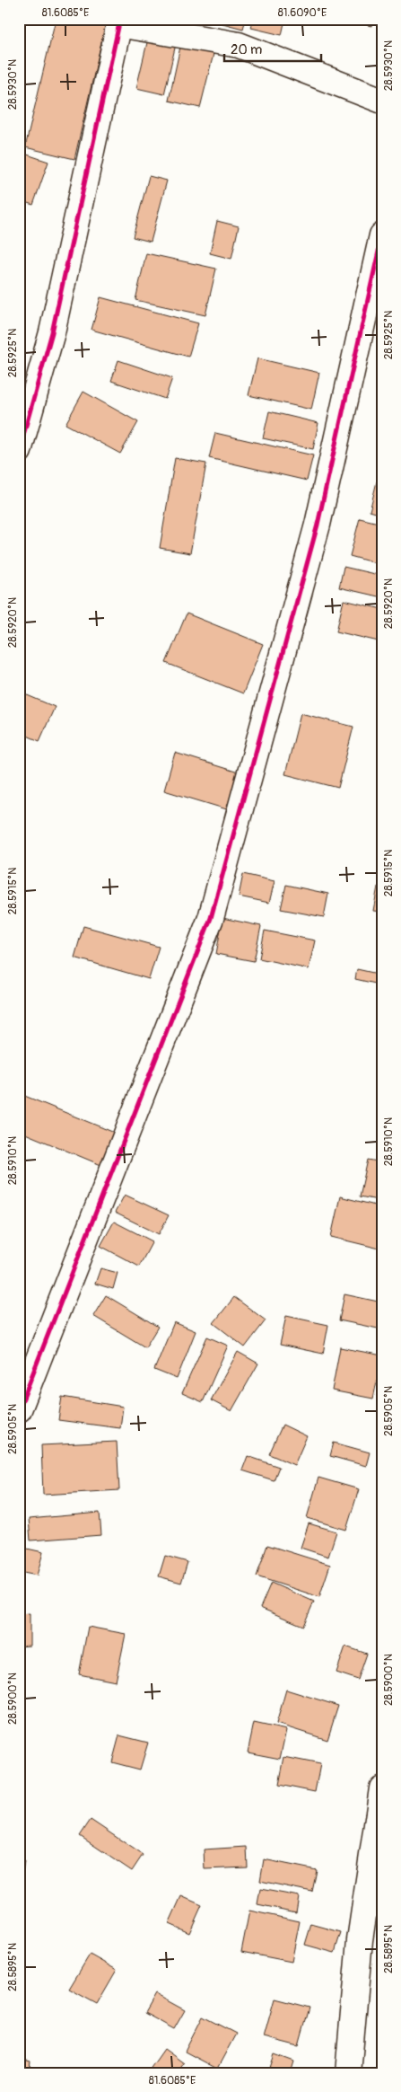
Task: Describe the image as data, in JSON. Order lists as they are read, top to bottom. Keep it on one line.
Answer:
{"scale_bar":"20 m","coordinates":["81.6085°E","81.6090°E","28.5930°N","28.5925°N","28.5920°N","28.5915°N","28.5910°N","28.5905°N","28.5900°N","28.5895°N"]}
